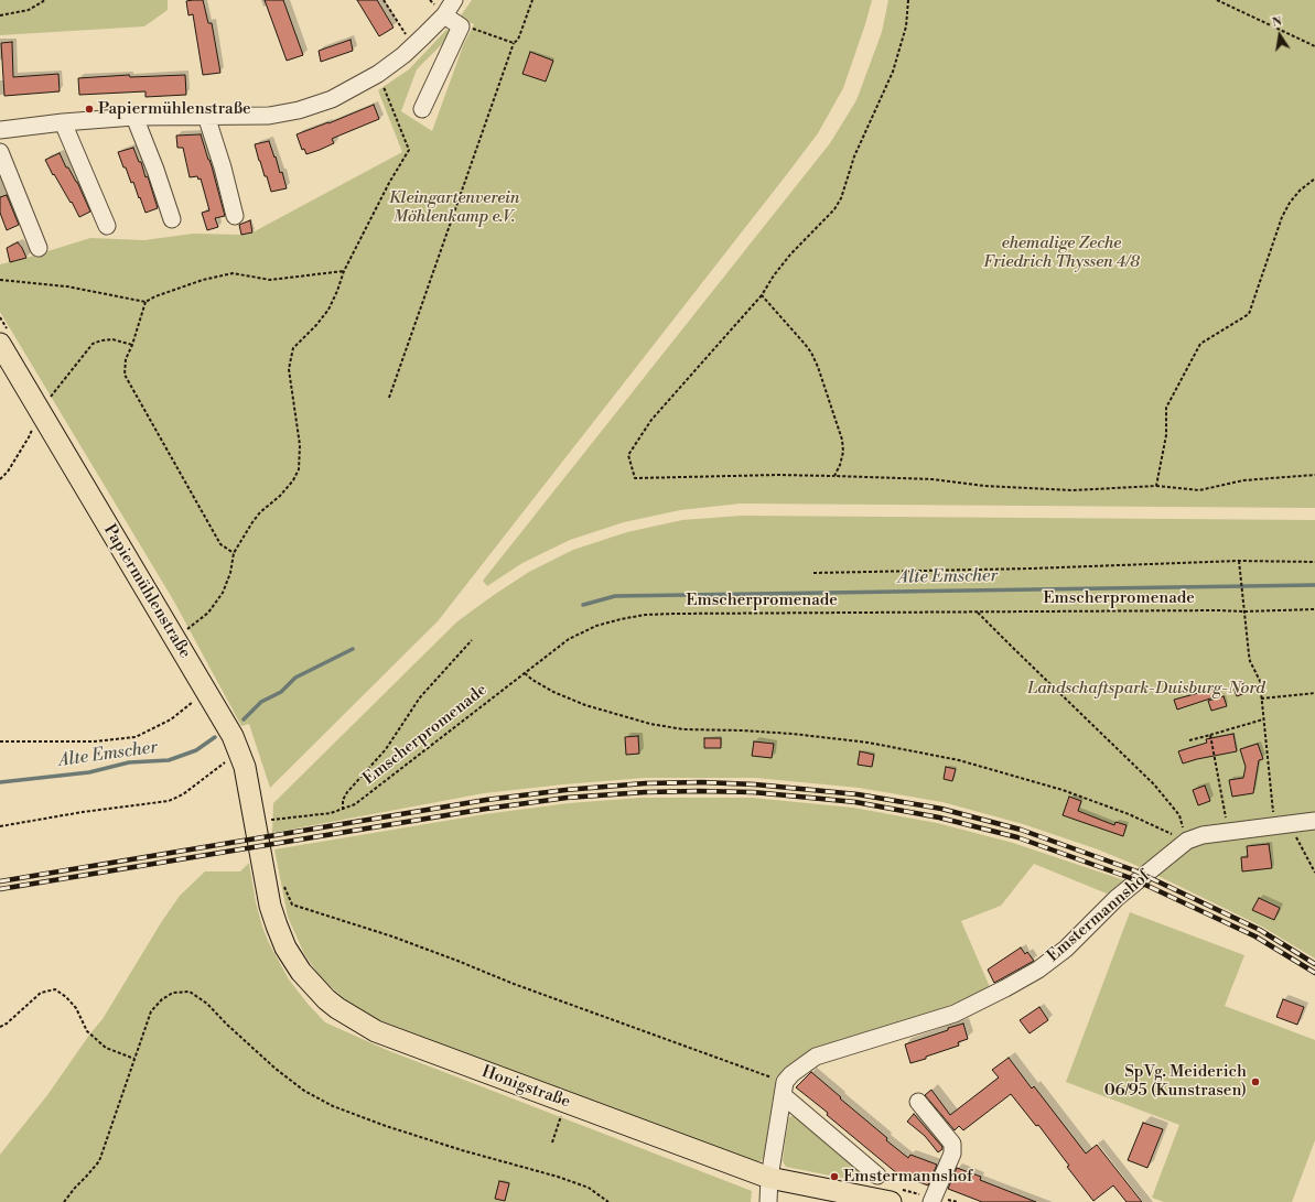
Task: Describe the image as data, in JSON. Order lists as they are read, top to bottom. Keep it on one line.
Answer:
{"streets":{"main road":["Papiermühlenstraße","Honigstraße"],"street":["Emstermannshof"],"path":["Emscherpromenade"]},"crossings":[["Papiermühlenstraße","Honigstraße"],["Emstermannshof","Honigstraße"]],"water":["Alte Emscher"],"parks":["Kleingartenverein Möhlenkamp e.V.","ehemalige Zeche Friedrich Thyssen 4/8","Landschaftspark-Duisburg-Nord"],"places":["Papiermühlenstraße","SpVg. Meiderich 06/95 (Kunstrasen)","Emstermannshof"],"north":"top"}
